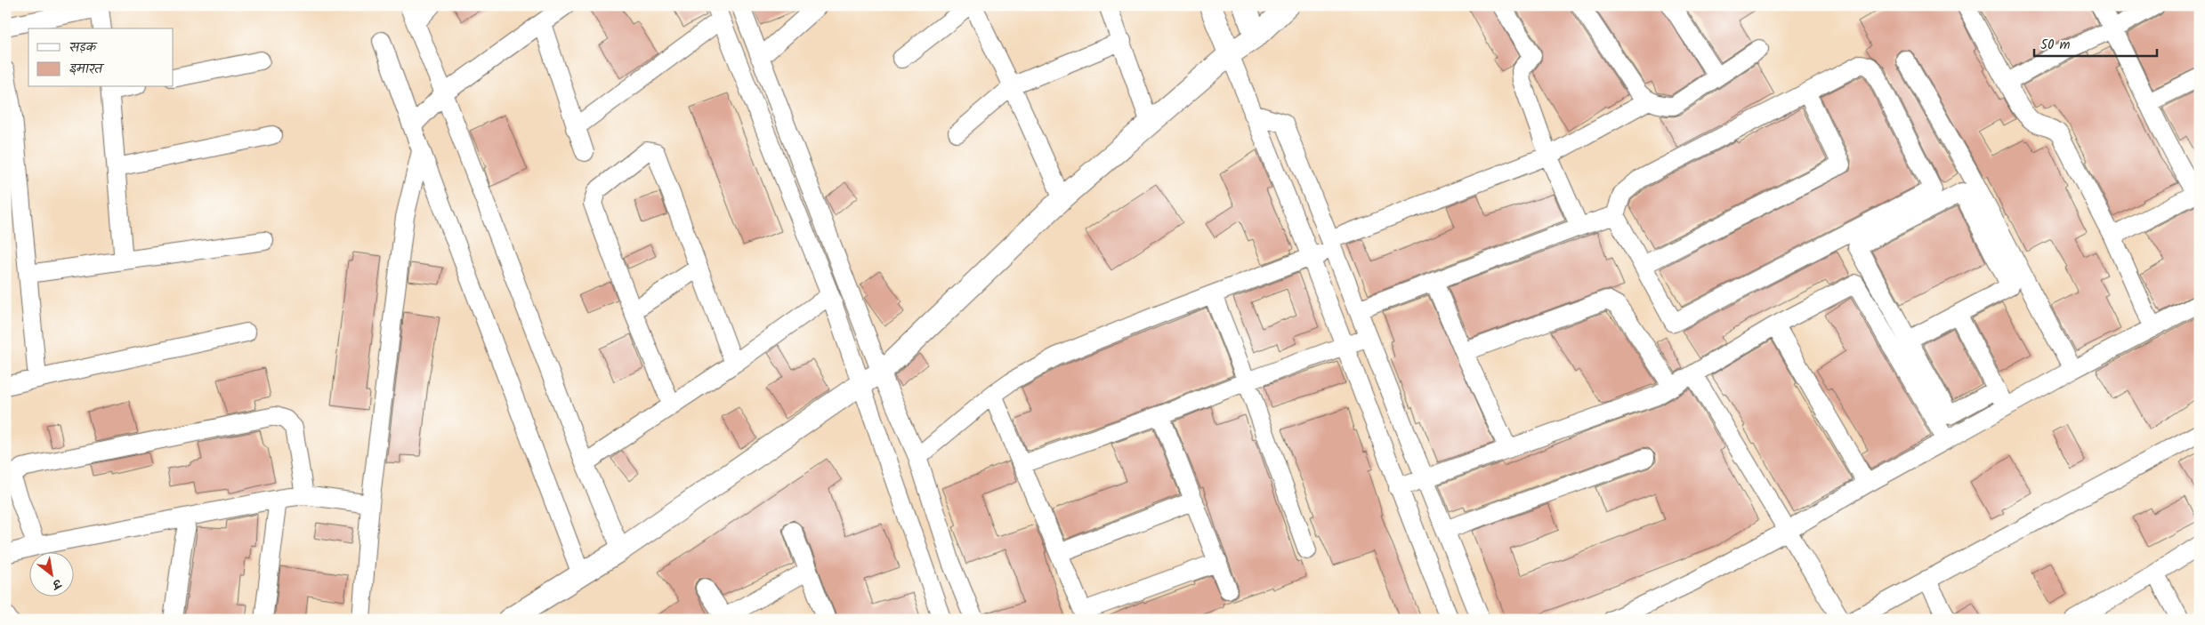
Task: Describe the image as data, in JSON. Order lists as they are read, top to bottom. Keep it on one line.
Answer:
{"legend":["सड़क","इमारत"],"scale_bar":"50 m","north":"bottom right"}
